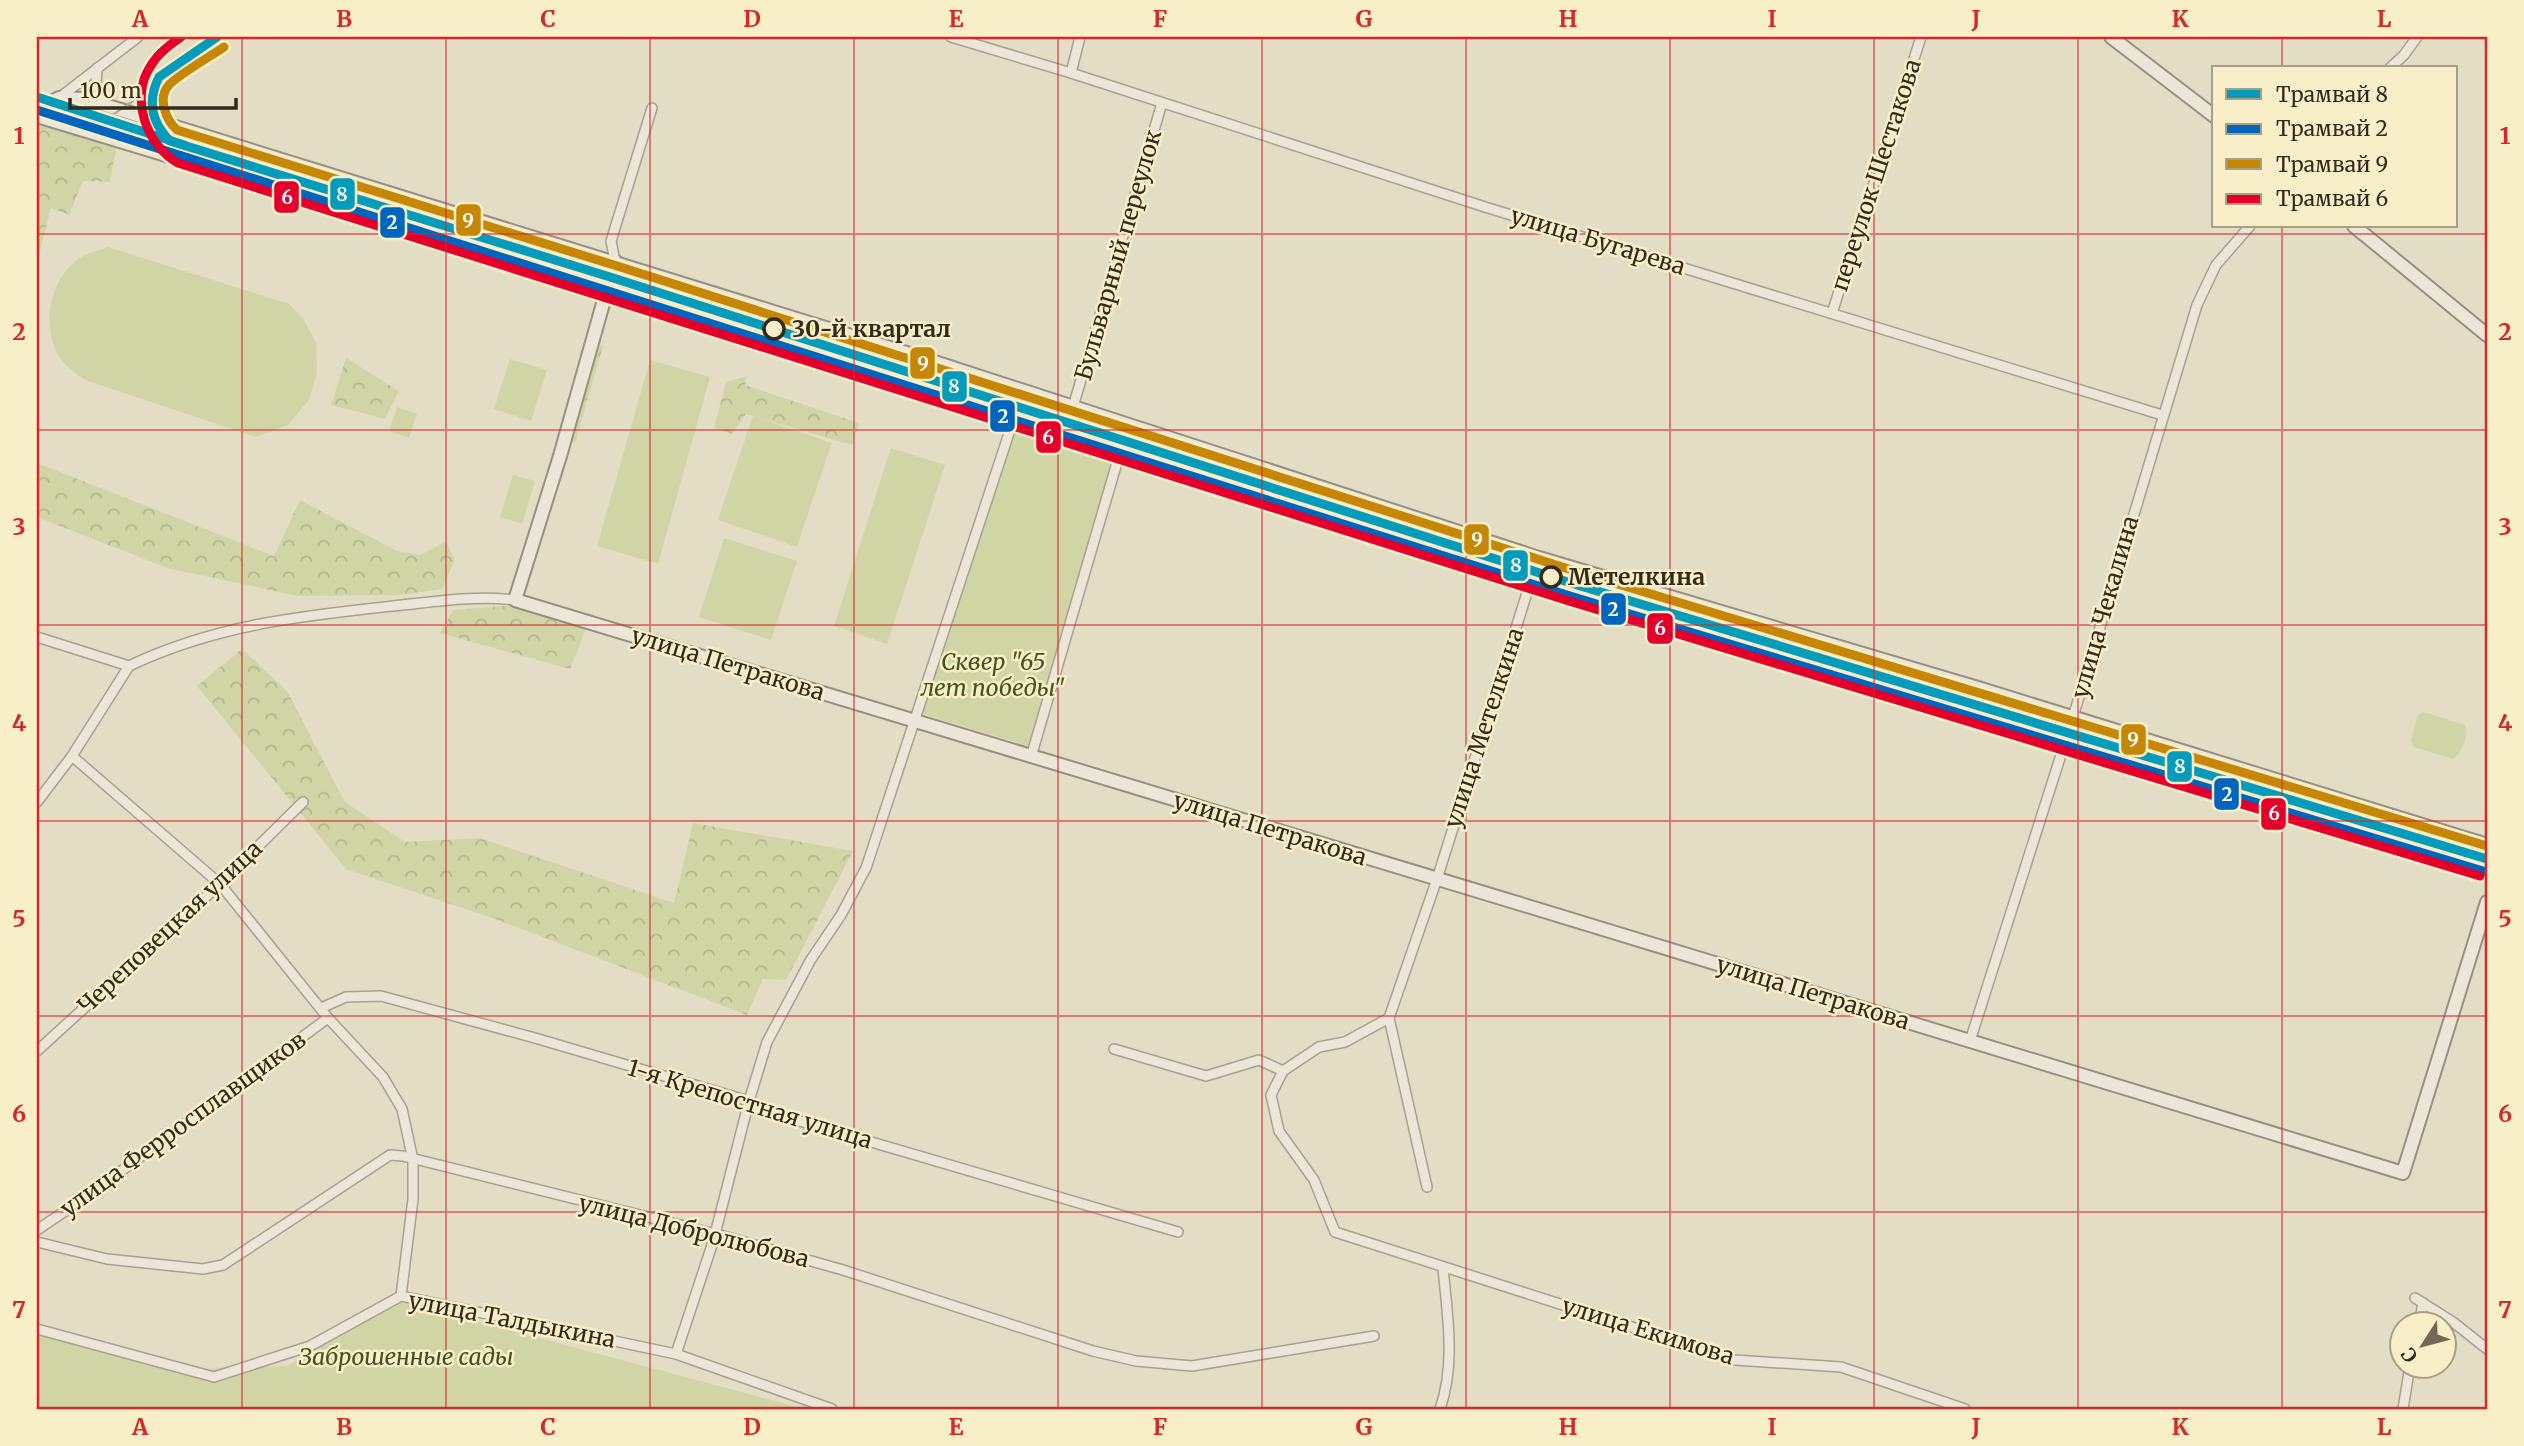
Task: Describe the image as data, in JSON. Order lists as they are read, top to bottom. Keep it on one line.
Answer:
{"streets":{"main road":["улица Петракова"],"street":["переулок Шестакова","улица Бугарева","Бульварный переулок","улица Чекалина","улица Метелкина","Череповецкая улица","1-я Крепостная улица","улица Ферросплавщиков","улица Добролюбова","улица Талдыкина","улица Екимова"]},"crossings":[["переулок Шестакова","улица Бугарева"],["улица Бугарева","Бульварный переулок"],["улица Бугарева","улица Чекалина"],["улица Чекалина","улица Петракова"],["улица Петракова","улица Метелкина"]],"parks":["Сквер \"65 лет победы\"","Заброшенные сады"],"places":["30-й квартал","Метелкина"],"lines":["tram line 8","tram line 6","tram line 9","tram line 2"],"legend":["Трамвай 8","Трамвай 2","Трамвай 9","Трамвай 6"],"scale_bar":"100 m","north":"bottom left","grid":{"columns":["A","B","C","D","E","F","G","H","I","J","K","L"],"rows":["1","2","3","4","5","6","7"]}}
